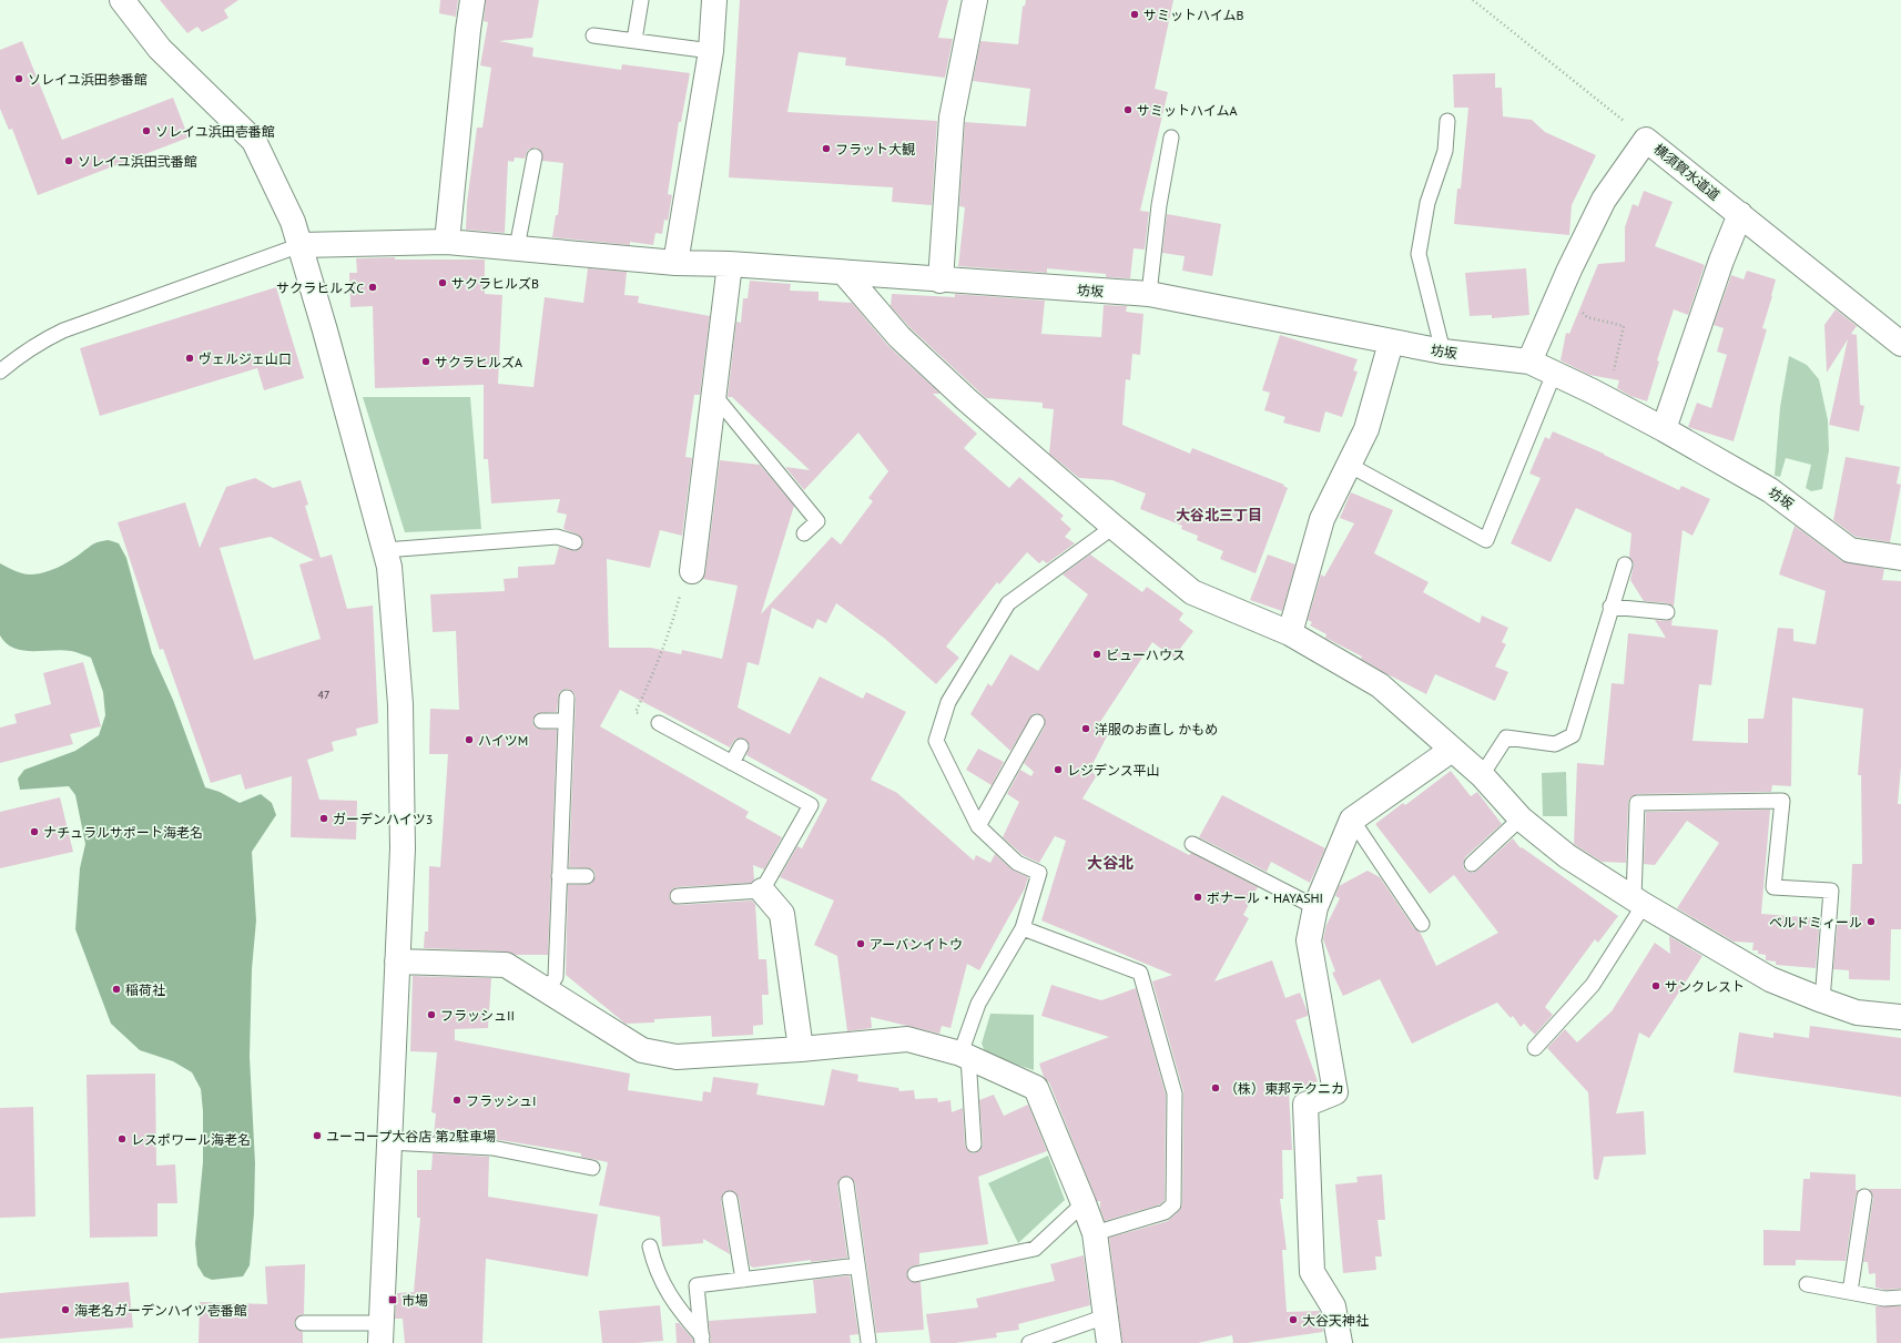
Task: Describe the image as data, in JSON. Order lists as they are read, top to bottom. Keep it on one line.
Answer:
{"streets":{"street":["横須賀水道道","坊坂"]},"districts":["大谷北三丁目","大谷北"],"places":{"other":["サミットハイムB","ソレイユ浜田参番館","サミットハイムA","ソレイユ浜田壱番館","フラット大観","ソレイユ浜田弐番館","サクラヒルズB","サクラヒルズC","ヴェルジェ山口","サクラヒルズA","ビューハウス","洋服のお直し かもめ","ハイツM","レジデンス平山","ガーデンハイツ3","ナチュラルサポート海老名","ボナール・HAYASHI","ベルドミィール","アーバンイトウ","サンクレスト","稲荷社","フラッシュII","（株）東邦テクニカ","フラッシュI","ユーコープ大谷店 第2駐車場","レスポワール海老名","海老名ガーデンハイツ壱番館","大谷天神社"],"transit":["市場"]},"house_numbers":["47"]}
